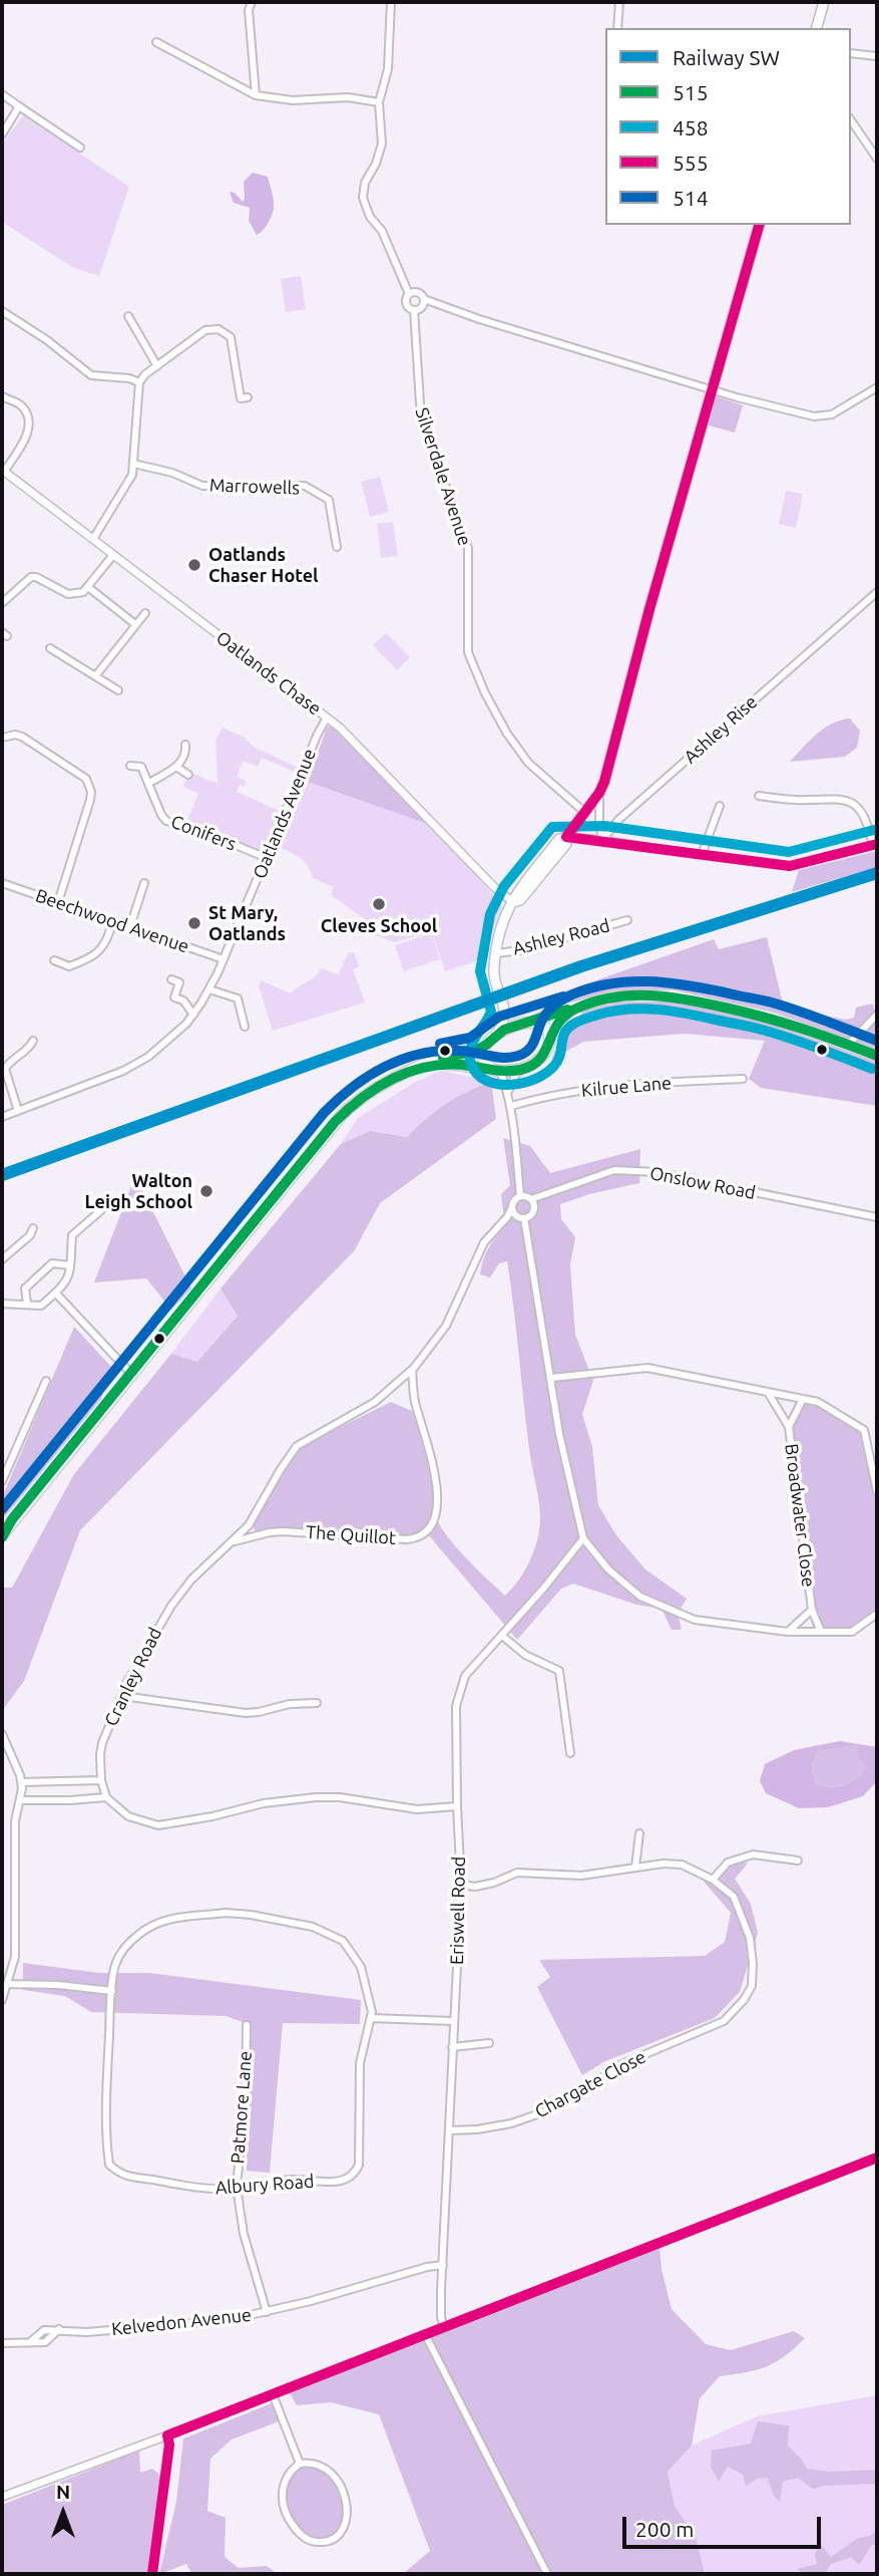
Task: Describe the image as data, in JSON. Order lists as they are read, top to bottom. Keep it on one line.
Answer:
{"streets":{"main road":["Ashley Road"],"street":["Silverdale Avenue","Marrowells","Oatlands Chase","Ashley Rise","Oatlands Avenue","Conifers","Beechwood Avenue","Kilrue Lane","Onslow Road","Broadwater Close","The Quillot","Cranley Road","Eriswell Road","Chargate Close","Patmore Lane","Albury Road","Kelvedon Avenue"]},"crossings":[["Silverdale Avenue","Ashley Road"],["Oatlands Chase","Oatlands Avenue"],["Oatlands Chase","Ashley Road"],["Oatlands Avenue","Conifers"],["Oatlands Avenue","Beechwood Avenue"],["Onslow Road","Cranley Road"],["The Quillot","Cranley Road"],["Eriswell Road","Chargate Close"],["Eriswell Road","Kelvedon Avenue"],["Patmore Lane","Albury Road"],["Patmore Lane","Kelvedon Avenue"]],"places":["Oatlands Chaser Hotel","Cleves School","St Mary, Oatlands","Walton Leigh School"],"lines":["transit line 555","transit line 458","rail line SW","transit line 514","transit line 515"],"legend":["Railway SW","515","458","555","514"],"scale_bar":"200 m","north":"top"}
